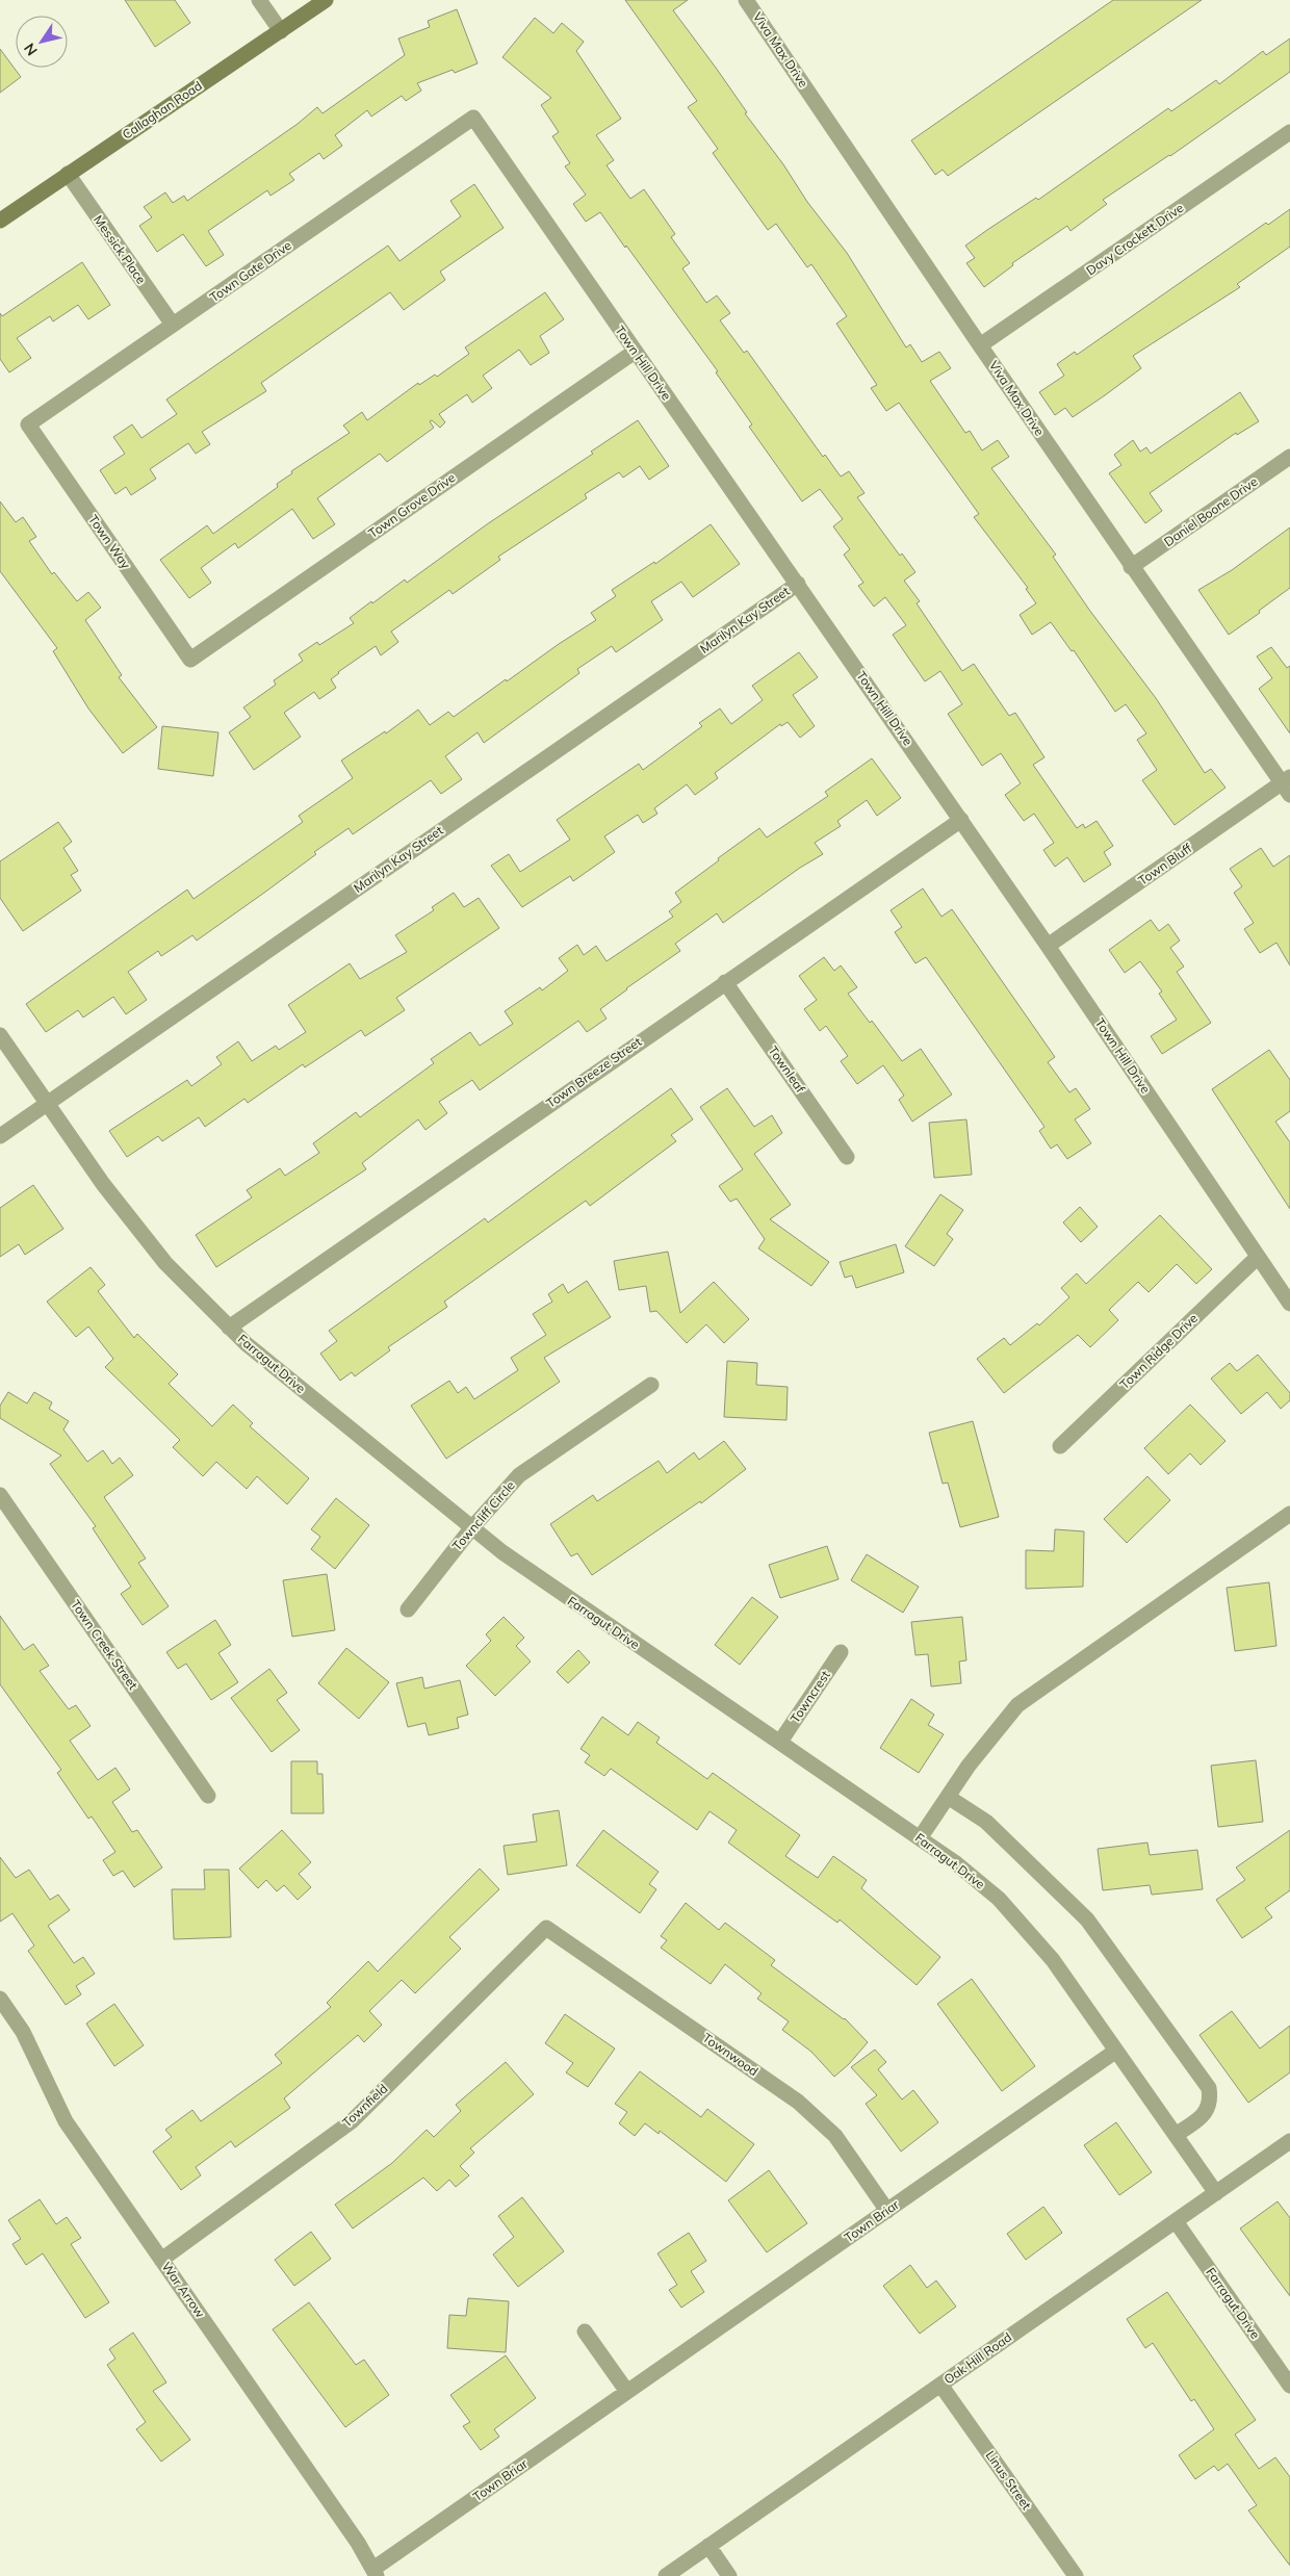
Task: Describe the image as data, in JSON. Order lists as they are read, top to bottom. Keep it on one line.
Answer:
{"streets":{"main road":["Callaghan Road"],"street":["Viva Max Drive","Davy Crockett Drive","Messick Place","Town Gate Drive","Town Hill Drive","Town Grove Drive","Daniel Boone Drive","Town Way","Marilyn Kay Street","Town Bluff","Townleaf","Town Breeze Street","Town Ridge Drive","Farragut Drive","Towncliff Circle","Town Creek Street","Towncrest","Townwood","Townfield","Town Briar","War Arrow","Oak Hill Road","Linus Street"]},"crossings":[["Viva Max Drive","Davy Crockett Drive"],["Viva Max Drive","Daniel Boone Drive"],["Viva Max Drive","Town Bluff"],["Callaghan Road","Messick Place"],["Messick Place","Town Gate Drive"],["Town Gate Drive","Town Hill Drive"],["Town Gate Drive","Town Way"],["Town Hill Drive","Town Grove Drive"],["Town Hill Drive","Marilyn Kay Street"],["Town Hill Drive","Town Bluff"],["Town Hill Drive","Town Breeze Street"],["Town Hill Drive","Town Ridge Drive"],["Town Grove Drive","Town Way"],["Marilyn Kay Street","Farragut Drive"],["Townleaf","Town Breeze Street"],["Town Breeze Street","Farragut Drive"],["Farragut Drive","Towncliff Circle"],["Farragut Drive","Towncrest"],["Farragut Drive","Town Briar"],["Farragut Drive","Oak Hill Road"],["Townwood","Townfield"],["Townwood","Town Briar"],["Townfield","War Arrow"],["Town Briar","War Arrow"],["Oak Hill Road","Linus Street"]],"north":"bottom left"}
